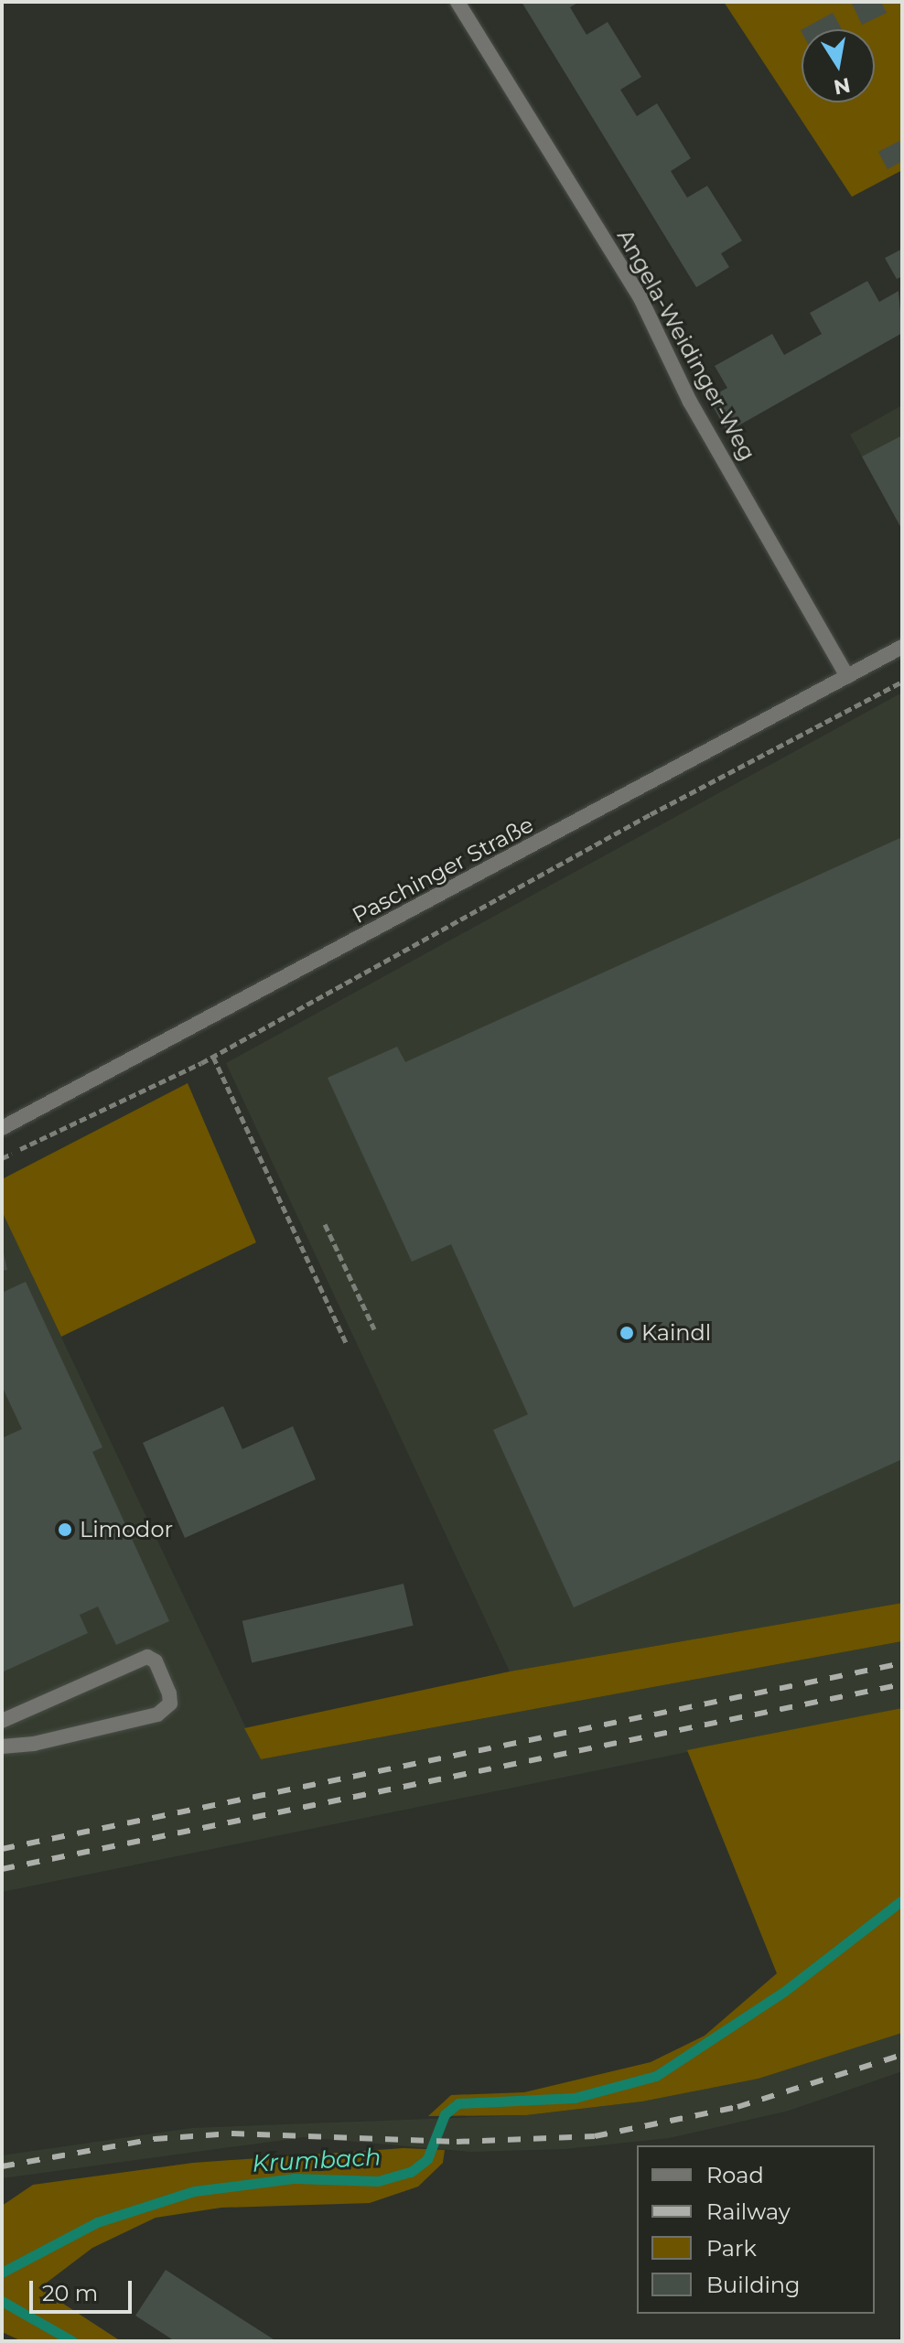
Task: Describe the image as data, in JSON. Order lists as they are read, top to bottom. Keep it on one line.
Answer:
{"streets":{"street":["Angela-Weidinger-Weg","Paschinger Straße"]},"crossings":[["Angela-Weidinger-Weg","Paschinger Straße"]],"water":["Krumbach"],"places":["Kaindl","Limodor"],"legend":["Road","Railway","Park","Building"],"scale_bar":"20 m","north":"bottom"}
